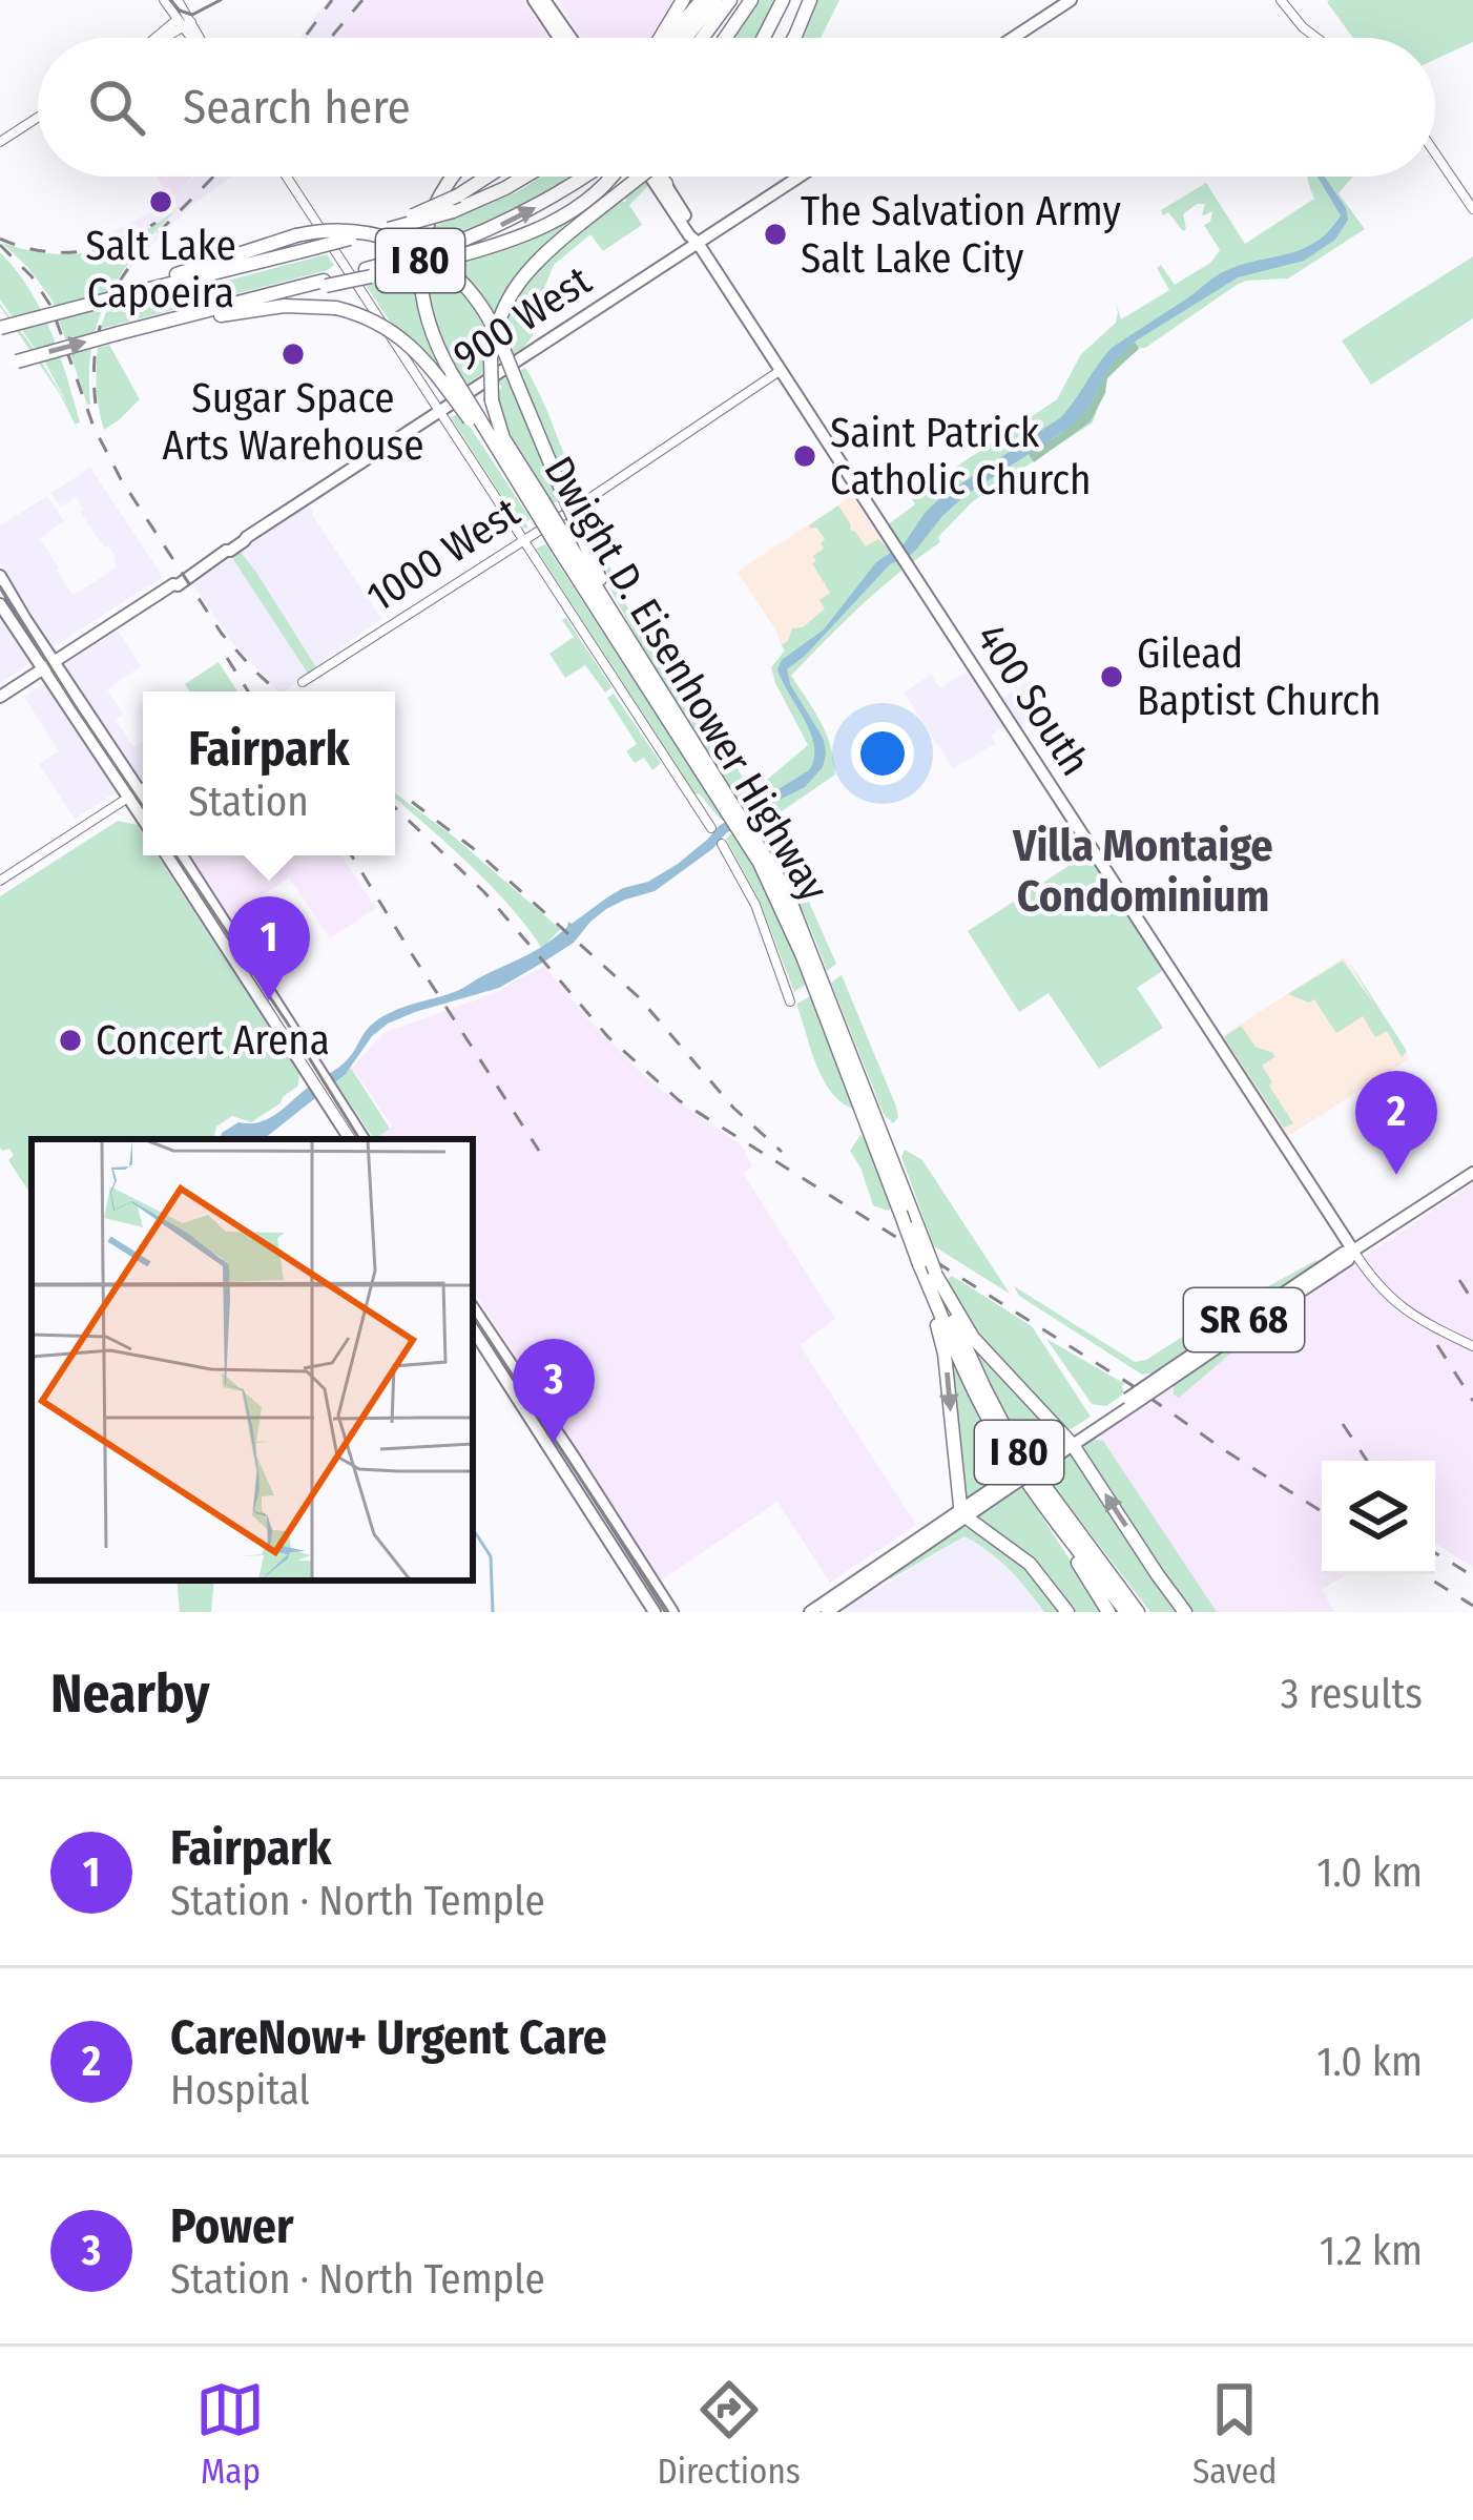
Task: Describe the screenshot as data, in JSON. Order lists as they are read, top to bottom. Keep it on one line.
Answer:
{"streets":{"highway":["I 80","Dwight D. Eisenhower Highway"],"main road":["900 West","400 South","SR 68"],"street":["1000 West"]},"crossings":[["I 80","Dwight D. Eisenhower Highway"],["900 West","400 South"],["1000 West","400 South"],["400 South","SR 68"]],"districts":["Villa Montaige Condominium"],"places":["Salt Lake Capoeira","The Salvation Army Salt Lake City","Sugar Space Arts Warehouse","Saint Patrick Catholic Church","Gilead Baptist Church","Concert Arena"],"page":{"search":"Search here","popup":["Fairpark","Station"],"pins":["1","2","3"],"heading":["Nearby","3 results"],"list":[{"mark":"1","name":"Fairpark","note":"Station · North Temple","value":"1.0 km"},{"mark":"2","name":"CareNow+ Urgent Care","note":"Hospital","value":"1.0 km"},{"mark":"3","name":"Power","note":"Station · North Temple","value":"1.2 km"}],"nav":["Map","Directions","Saved"]}}
